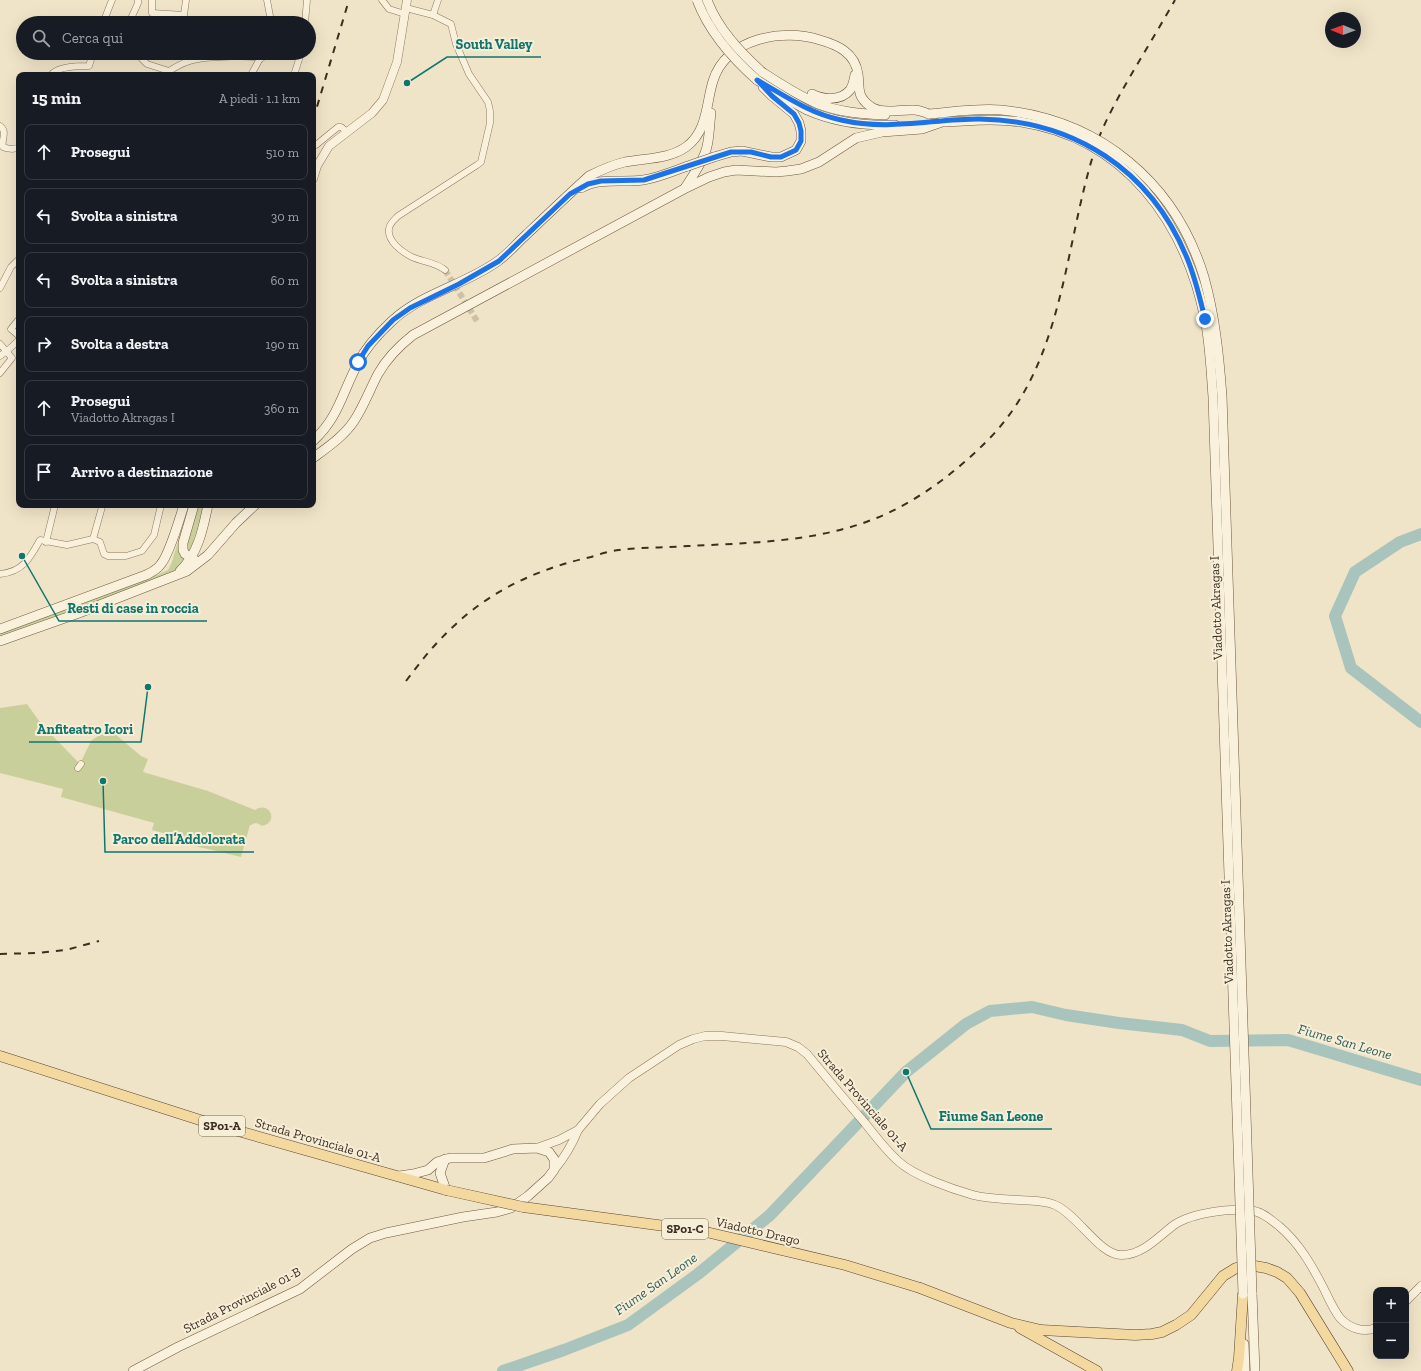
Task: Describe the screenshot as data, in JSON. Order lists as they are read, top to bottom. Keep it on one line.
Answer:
{"streets":{"main road":["Viadotto Akragas I","Strada Provinciale 01-A","SP01-A","SP01-C","Viadotto Drago","Strada Provinciale 01-B"]},"crossings":[["Strada Provinciale 01-A","Viadotto Drago"],["Strada Provinciale 01-A","Strada Provinciale 01-B"]],"water":["Fiume San Leone"],"places":["South Valley","Resti di case in roccia","Anfiteatro Icori","Parco dell’Addolorata","Fiume San Leone"],"north":"left","page":{"search":"Cerca qui","heading":["15 min","A piedi · 1.1 km"],"list":[["Prosegui","510 m"],["Svolta a sinistra","30 m"],["Svolta a sinistra","60 m"],["Svolta a destra","190 m"],["Prosegui","Viadotto Akragas I","360 m"],"Arrivo a destinazione"],"map_buttons":["+","−"]}}
